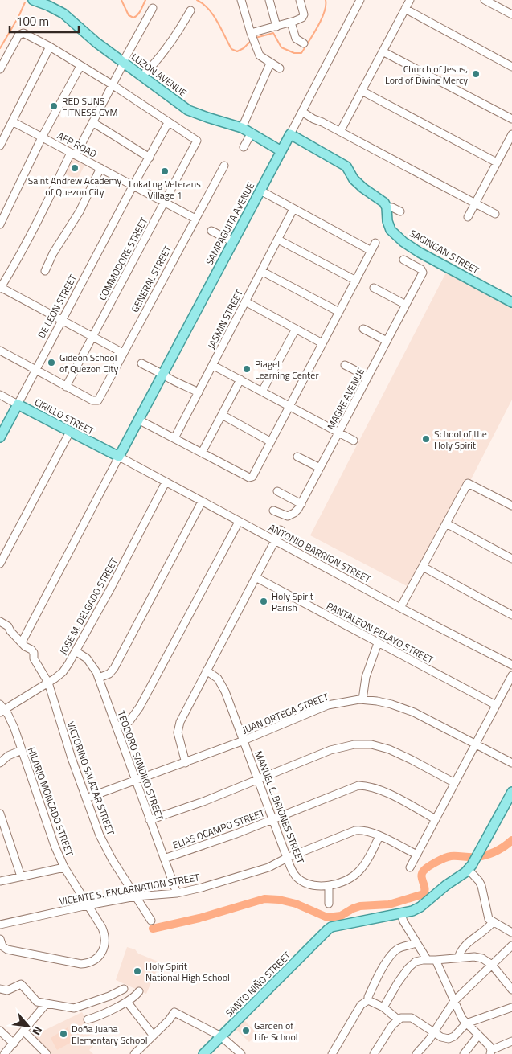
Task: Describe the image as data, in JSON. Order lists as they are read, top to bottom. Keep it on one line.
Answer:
{"streets":{"main road":["LUZON AVENUE","SAMPAGUITA AVENUE","SAGINGAN STREET","DE LEON STREET","CIRILLO STREET","SANTO NIÑO STREET"],"street":["AFP ROAD","COMMODORE STREET","GENERAL STREET","JASMIN STREET","MAGRE AVENUE","ANTONIO BARRION STREET","JOSE M. DELGADO STREET","PANTALEON PELAYO STREET","JUAN ORTEGA STREET","TEODORO SANDIKO STREET","VICTORINO SALAZAR STREET","HILARIO MONCADO STREET","MANUEL C. BRIONES STREET","ELIAS OCAMPO STREET","VICENTE S. ENCARNATION STREET"]},"crossings":[["LUZON AVENUE","SAMPAGUITA AVENUE"],["AFP ROAD","COMMODORE STREET"],["AFP ROAD","GENERAL STREET"],["AFP ROAD","DE LEON STREET"],["SAMPAGUITA AVENUE","CIRILLO STREET"],["SAMPAGUITA AVENUE","ANTONIO BARRION STREET"],["COMMODORE STREET","GENERAL STREET"],["COMMODORE STREET","DE LEON STREET"],["DE LEON STREET","CIRILLO STREET"],["CIRILLO STREET","ANTONIO BARRION STREET"],["ANTONIO BARRION STREET","JOSE M. DELGADO STREET"],["JOSE M. DELGADO STREET","TEODORO SANDIKO STREET"],["JOSE M. DELGADO STREET","VICTORINO SALAZAR STREET"],["JOSE M. DELGADO STREET","HILARIO MONCADO STREET"],["JUAN ORTEGA STREET","TEODORO SANDIKO STREET"],["JUAN ORTEGA STREET","VICTORINO SALAZAR STREET"],["JUAN ORTEGA STREET","MANUEL C. BRIONES STREET"],["TEODORO SANDIKO STREET","ELIAS OCAMPO STREET"],["TEODORO SANDIKO STREET","VICENTE S. ENCARNATION STREET"],["VICTORINO SALAZAR STREET","VICENTE S. ENCARNATION STREET"],["HILARIO MONCADO STREET","VICENTE S. ENCARNATION STREET"],["MANUEL C. BRIONES STREET","ELIAS OCAMPO STREET"],["MANUEL C. BRIONES STREET","VICENTE S. ENCARNATION STREET"]],"places":["Church of Jesus, Lord of Divine Mercy","RED SUNS FITNESS GYM","Saint Andrew Academy of Quezon City","Lokal ng Veterans Village 1","Gideon School of Quezon City","Piaget Learning Center","School of the Holy Spirit","Holy Spirit Parish","Holy Spirit National High School","Garden of Life School","Doña Juana Elementary School"],"scale_bar":"100 m","north":"bottom right"}
